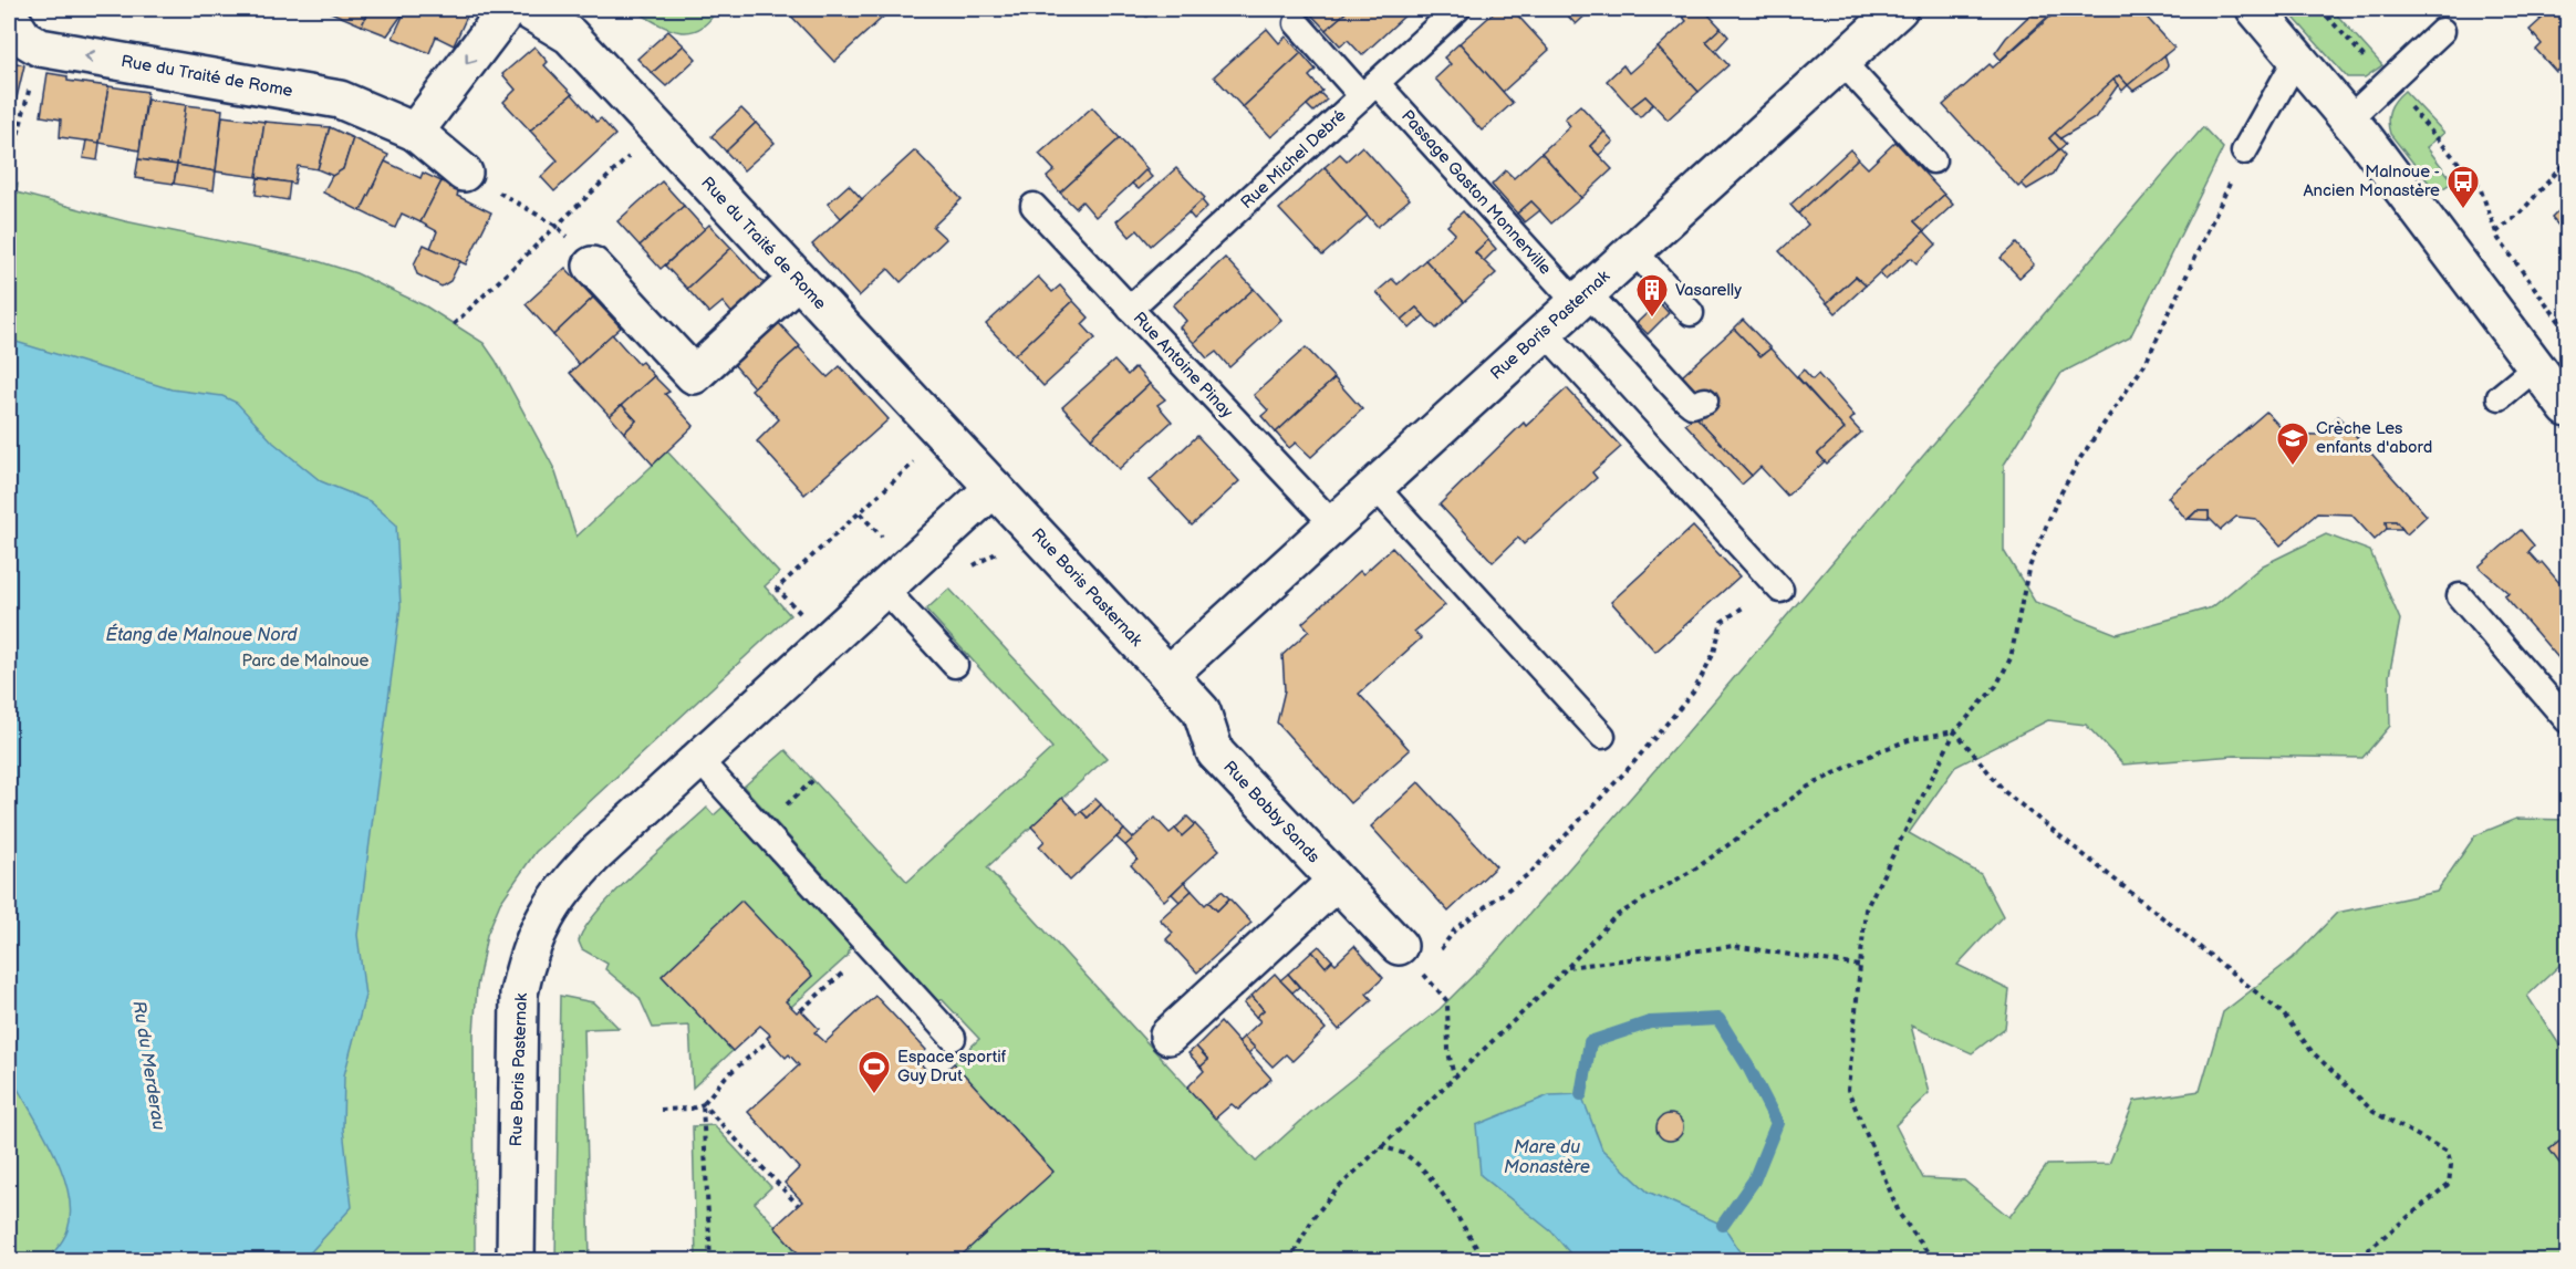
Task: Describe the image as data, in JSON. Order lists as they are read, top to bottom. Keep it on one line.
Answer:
{"streets":{"street":["Rue du Traité de Rome","Rue Boris Pasternak","Rue Bobby Sands"],"lane":["Rue Michel Debré","Passage Gaston Monnerville","Rue Antoine Pinay"]},"crossings":[["Rue du Traité de Rome","Rue Boris Pasternak"],["Rue Michel Debré","Passage Gaston Monnerville"],["Rue Michel Debré","Rue Antoine Pinay"],["Passage Gaston Monnerville","Rue Boris Pasternak"],["Rue Boris Pasternak","Rue Antoine Pinay"],["Rue Boris Pasternak","Rue Bobby Sands"]],"water":["Étang de Malnoue Nord","Ru du Merderau","Mare du Monastère"],"parks":["Parc de Malnoue"],"places":{"bus stop":["Malnoue - Ancien Monastère"],"building":["Vasarelly"],"school or university":["Crèche Les enfants d'abord"],"sports":["Espace sportif Guy Drut"]}}
